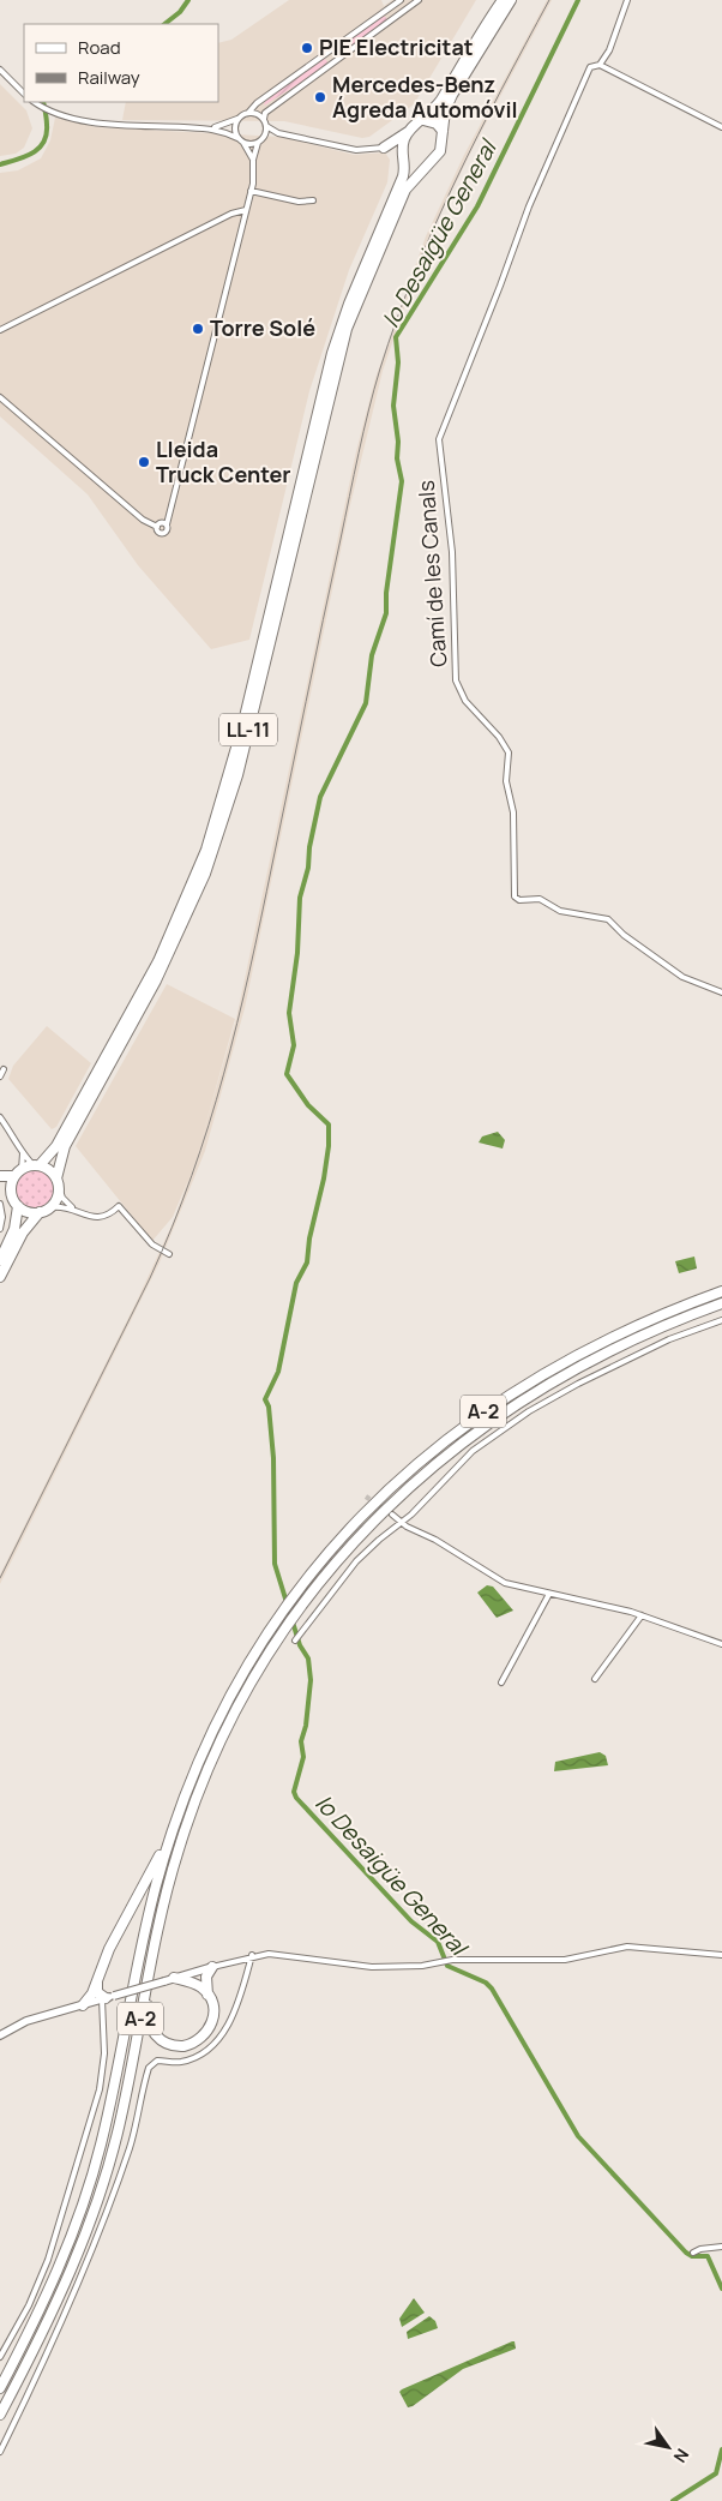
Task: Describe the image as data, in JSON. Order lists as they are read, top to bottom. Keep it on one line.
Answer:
{"streets":{"highway":["LL-11","A-2"],"street":["Camí de les Canals"]},"water":["lo Desaigüe General"],"places":["PIE Electricitat","Mercedes-Benz Ágreda Automóvil","Torre Solé","Lleida Truck Center"],"legend":["Road","Railway"],"north":"bottom right"}
